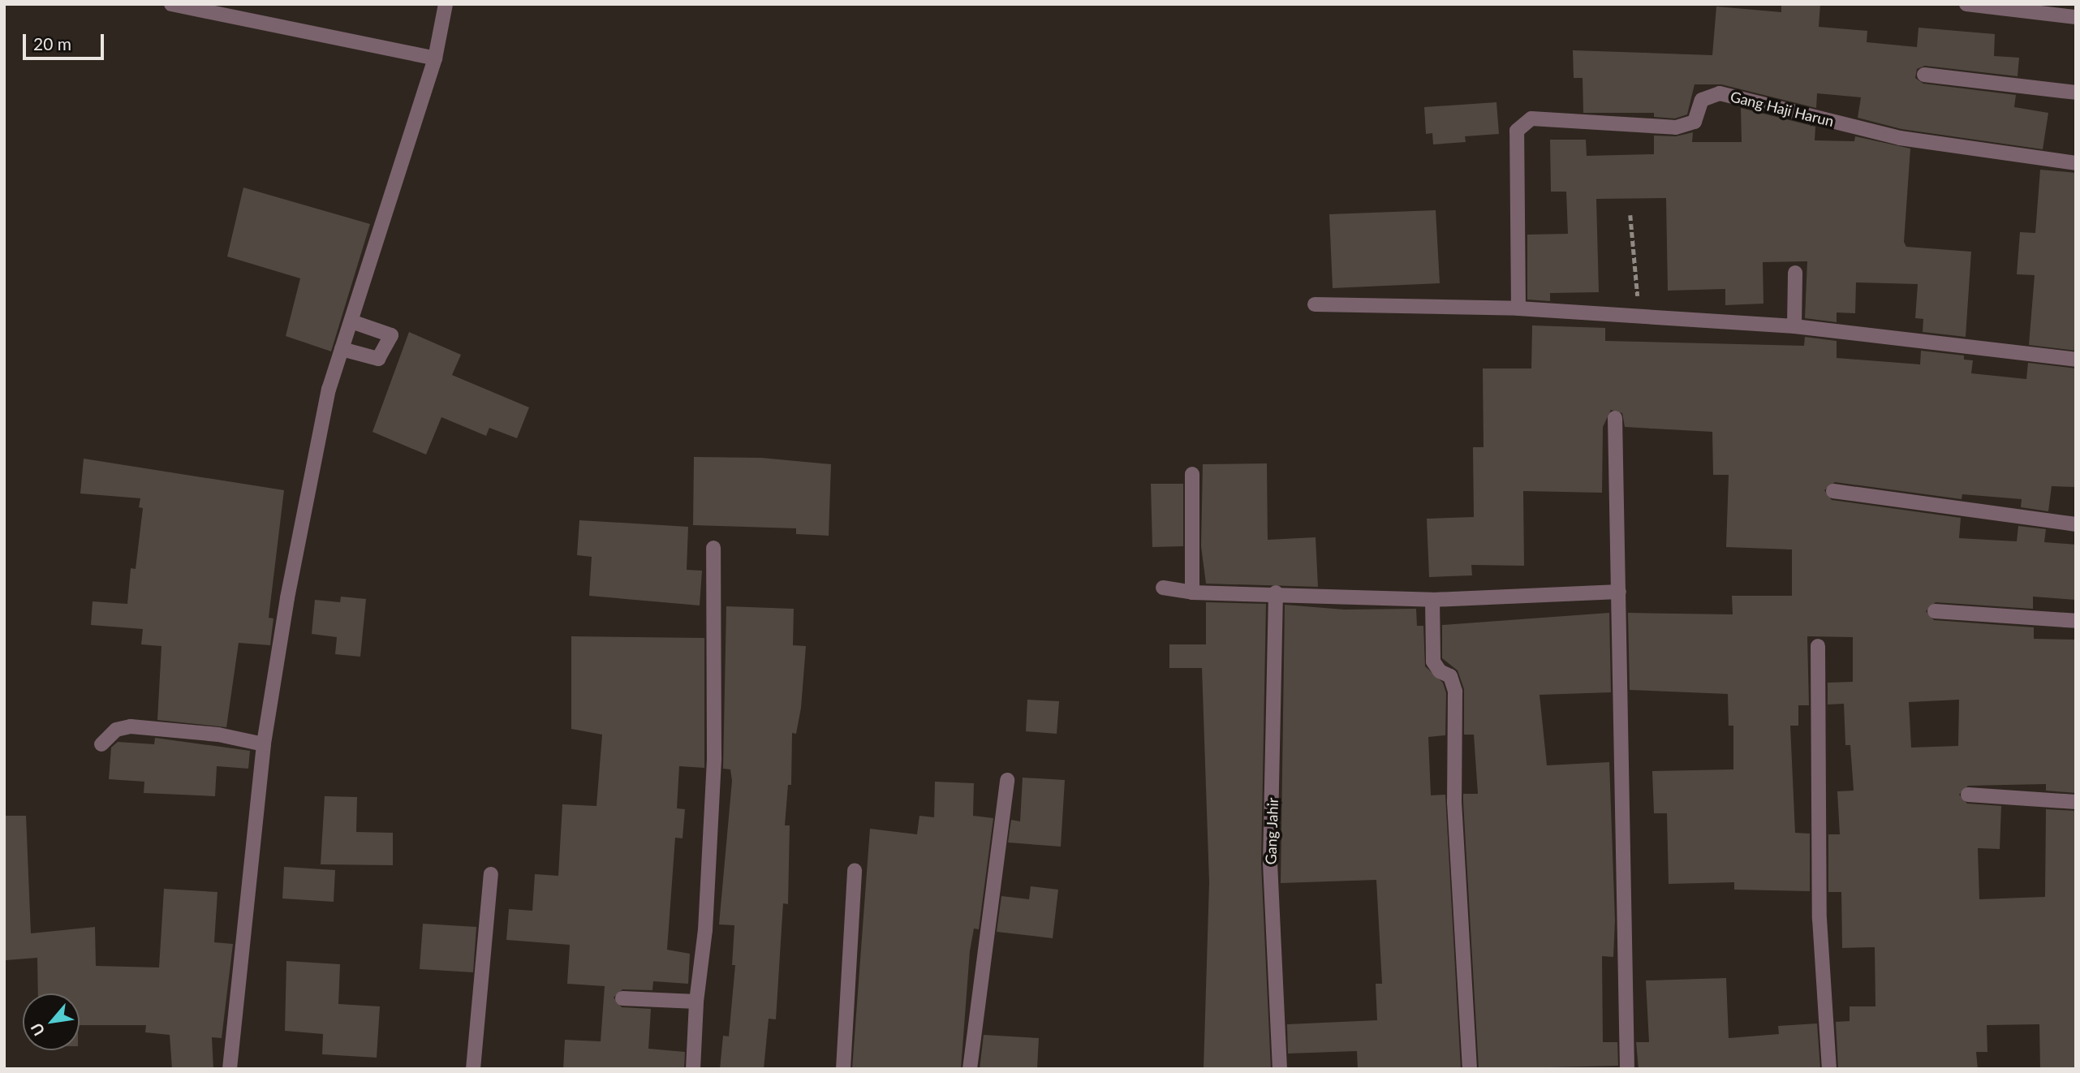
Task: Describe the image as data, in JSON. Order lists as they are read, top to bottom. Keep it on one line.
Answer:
{"streets":{"street":["Gang Haji Harun","Gang Jahir"]},"scale_bar":"20 m","north":"bottom left"}
